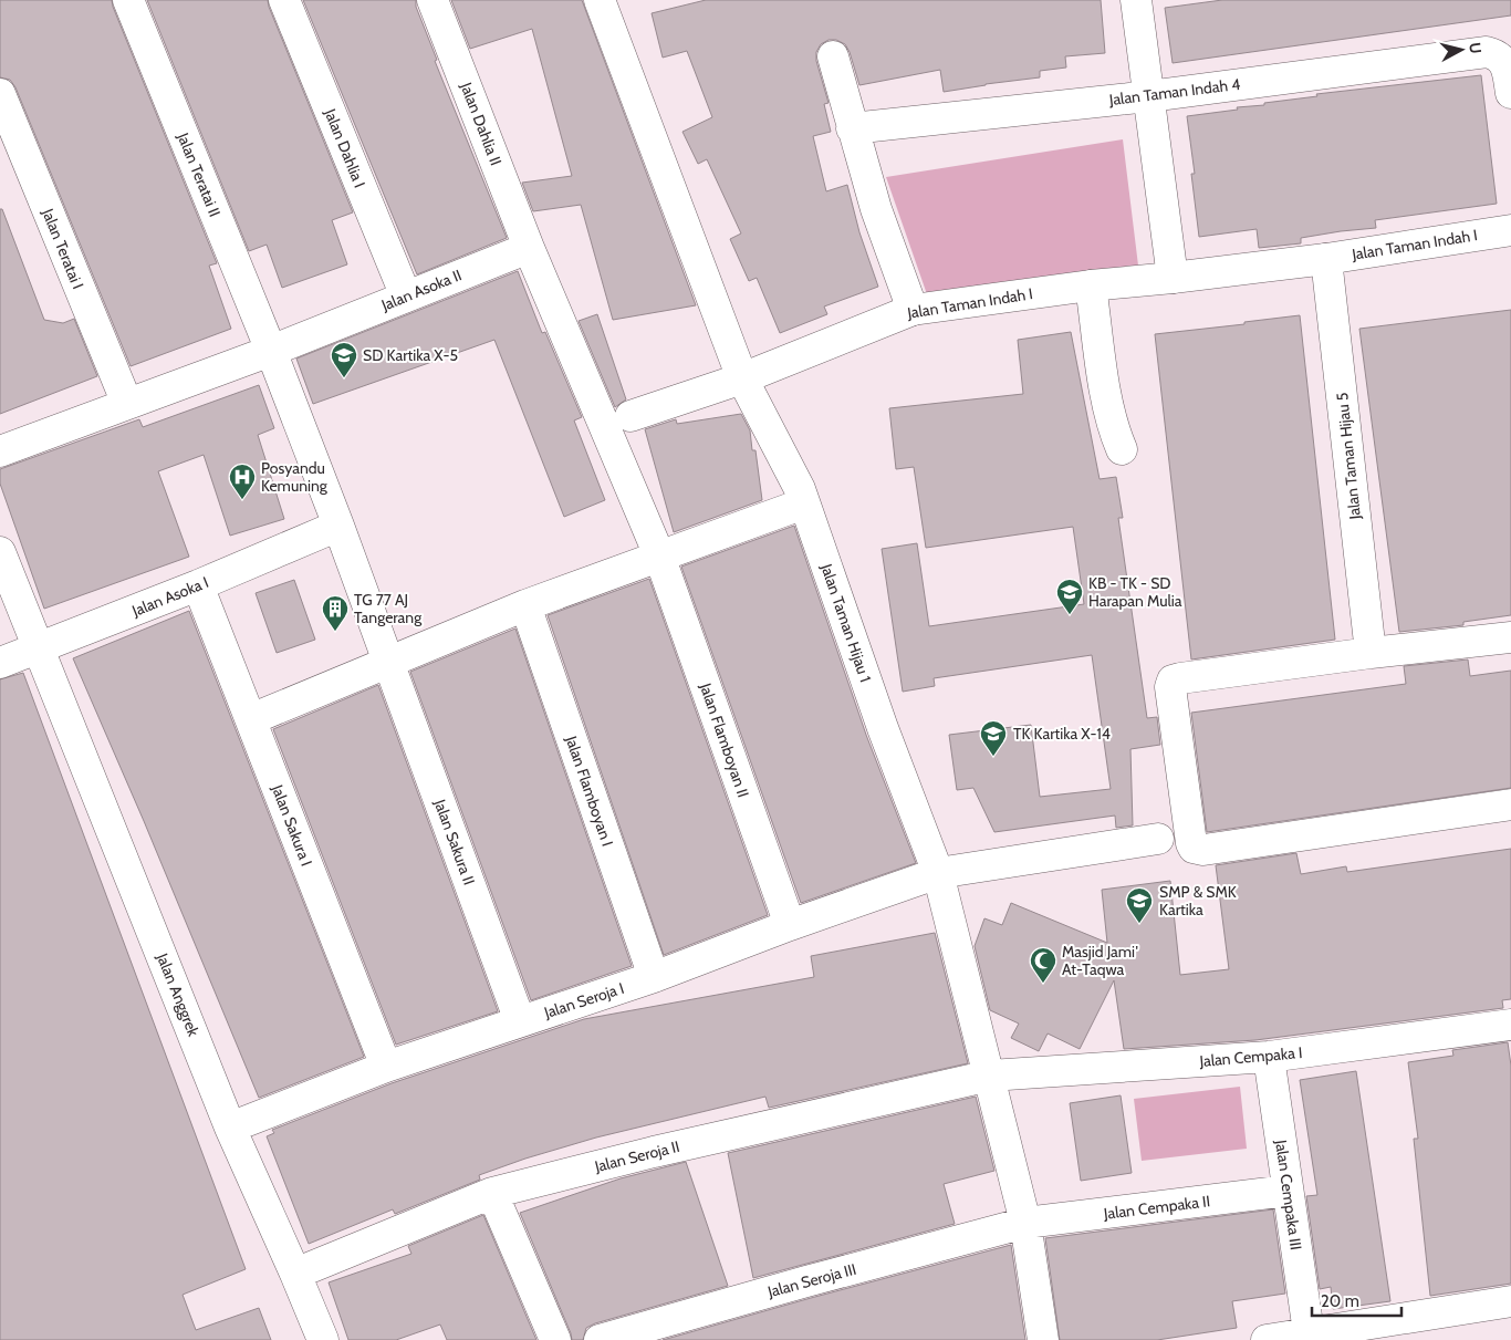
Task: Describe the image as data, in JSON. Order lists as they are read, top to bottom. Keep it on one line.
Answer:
{"streets":{"street":["Jalan Taman Indah 4","Jalan Dahlia II","Jalan Dahlia I","Jalan Teratai II","Jalan Taman Indah I","Jalan Teratai I","Jalan Asoka II","Jalan Taman Hijau 5","Jalan Asoka I","Jalan Taman Hijau 1","Jalan Flamboyan II","Jalan Flamboyan I","Jalan Sakura I","Jalan Sakura II","Jalan Anggrek","Jalan Seroja I","Jalan Cempaka I","Jalan Seroja II","Jalan Cempaka III","Jalan Cempaka II","Jalan Seroja III"]},"crossings":[["Jalan Dahlia II","Jalan Asoka II"],["Jalan Dahlia I","Jalan Asoka II"],["Jalan Teratai II","Jalan Asoka II"],["Jalan Taman Indah I","Jalan Taman Hijau 5"],["Jalan Taman Indah I","Jalan Taman Hijau 1"],["Jalan Teratai I","Jalan Asoka II"],["Jalan Asoka I","Jalan Sakura I"],["Jalan Asoka I","Jalan Anggrek"],["Jalan Taman Hijau 1","Jalan Seroja I"],["Jalan Taman Hijau 1","Jalan Cempaka I"],["Jalan Taman Hijau 1","Jalan Seroja II"],["Jalan Flamboyan II","Jalan Seroja I"],["Jalan Flamboyan I","Jalan Seroja I"],["Jalan Sakura I","Jalan Seroja I"],["Jalan Sakura II","Jalan Seroja I"],["Jalan Anggrek","Jalan Seroja I"],["Jalan Anggrek","Jalan Seroja II"],["Jalan Cempaka I","Jalan Seroja II"],["Jalan Cempaka I","Jalan Cempaka III"],["Jalan Cempaka III","Jalan Cempaka II"],["Jalan Cempaka II","Jalan Seroja III"]],"places":{"school or university":["SD Kartika X-5","KB - TK - SD Harapan Mulia","TK Kartika X-14","SMP & SMK Kartika"],"hospital":["Posyandu Kemuning"],"building":["TG 77 AJ Tangerang"],"mosque":["Masjid Jami' At-Taqwa"]},"scale_bar":"20 m","north":"right"}
